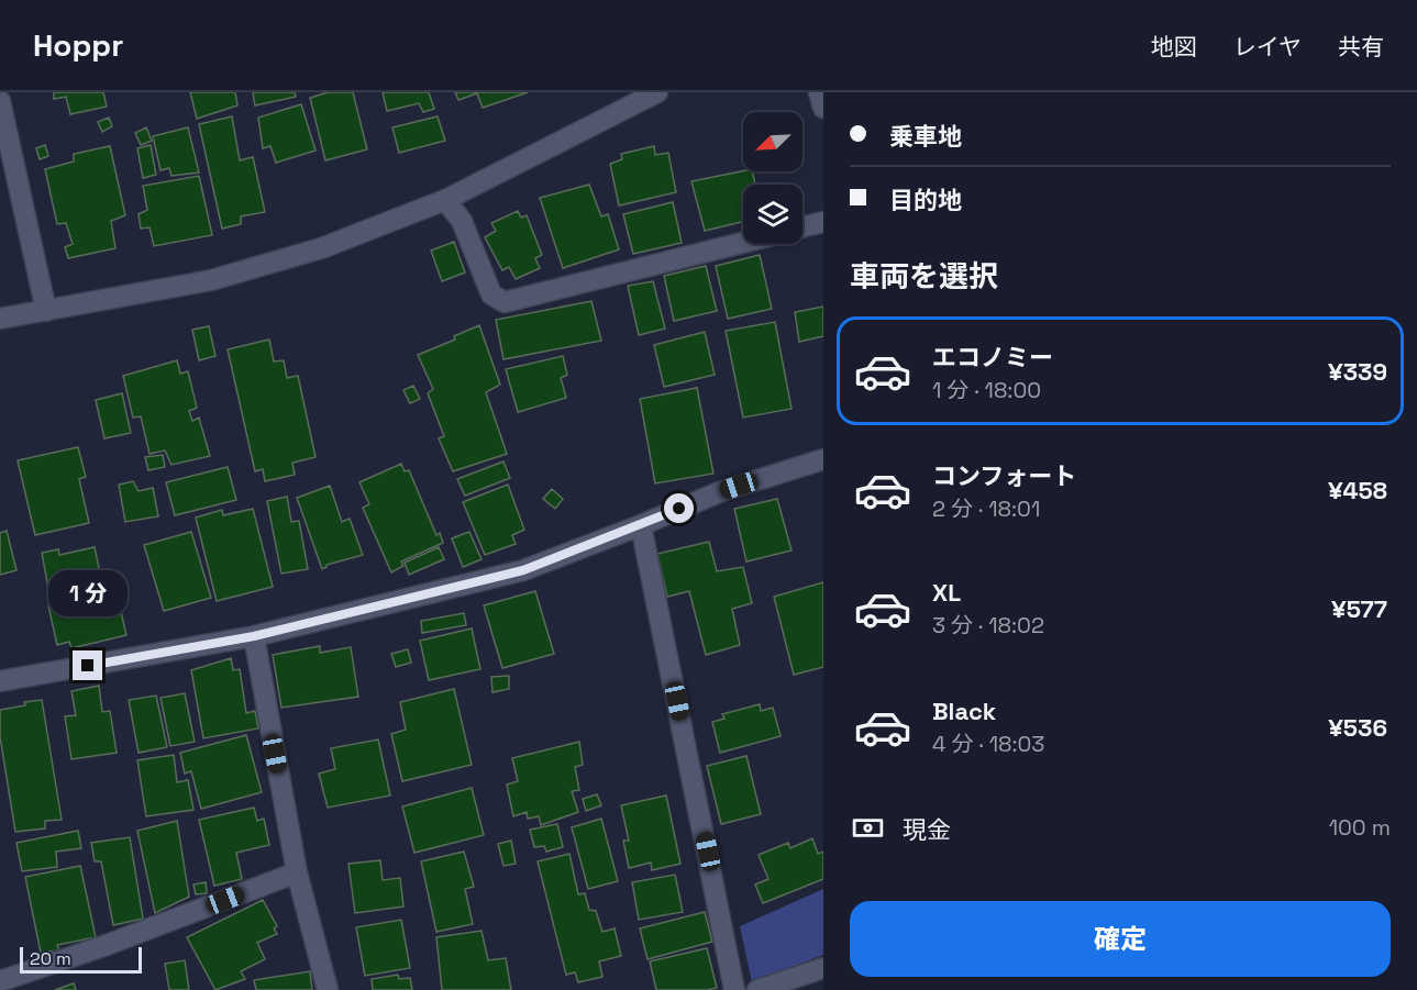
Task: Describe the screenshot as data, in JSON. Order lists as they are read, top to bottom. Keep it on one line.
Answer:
{"scale_bar":"20 m","north":"bottom left","page":{"header":"Hoppr","nav":["地図","レイヤ","共有"],"banner":["乗車地","目的地"],"heading":"車両を選択","list":[{"name":"エコノミー","note":"1 分 · 18:00","value":"¥339"},{"name":"コンフォート","note":"2 分 · 18:01","value":"¥458"},{"name":"XL","note":"3 分 · 18:02","value":"¥577"},{"name":"Black","note":"4 分 · 18:03","value":"¥536"}],"bubble":"1 分","pay":["現金","100 m"],"buttons":"確定","scale":"20 m"}}
